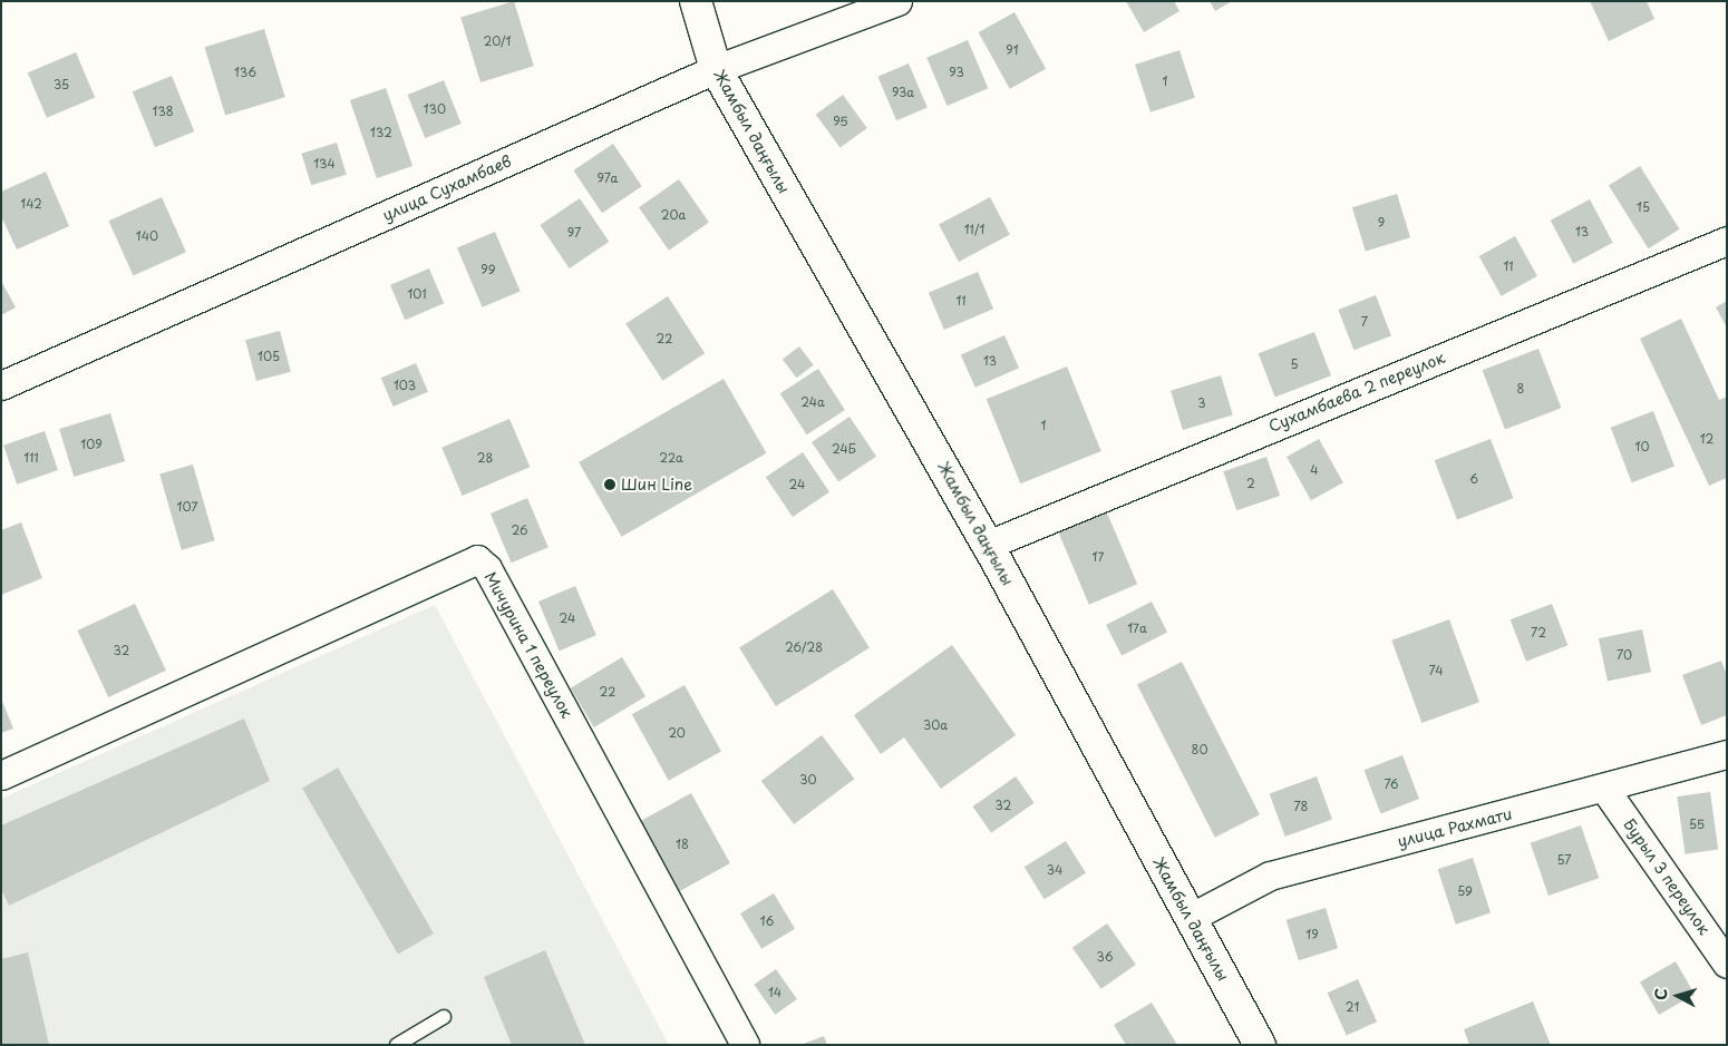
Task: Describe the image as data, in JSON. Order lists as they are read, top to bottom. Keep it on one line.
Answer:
{"streets":{"main road":["Жамбыл даңғылы"],"street":["улица Сухамбаев","Сухамбаева 2 переулок","Мичурина 1 переулок","улица Рахмати","Бурыл 3 переулок"]},"crossings":[["Жамбыл даңғылы","улица Сухамбаев"],["Жамбыл даңғылы","Сухамбаева 2 переулок"],["Жамбыл даңғылы","улица Рахмати"],["улица Рахмати","Бурыл 3 переулок"]],"places":["Шин Line"],"house_numbers":["20/1","91","136","93","1","35","93а","130","138","95","132","134","97а","142","15","20а","9","11/1","13","97","140","11","99","101","11","7","22","105","13","5","103","8","24а","3","1","12","109","10","24Б","111","28","22а","4","6","2","24","107","26","17","24","17а","72","26/28","32","70","74","22","30а","20","80","30","76","32","78","55","18","57","34","59","16","19","36","14","21"],"north":"left"}
